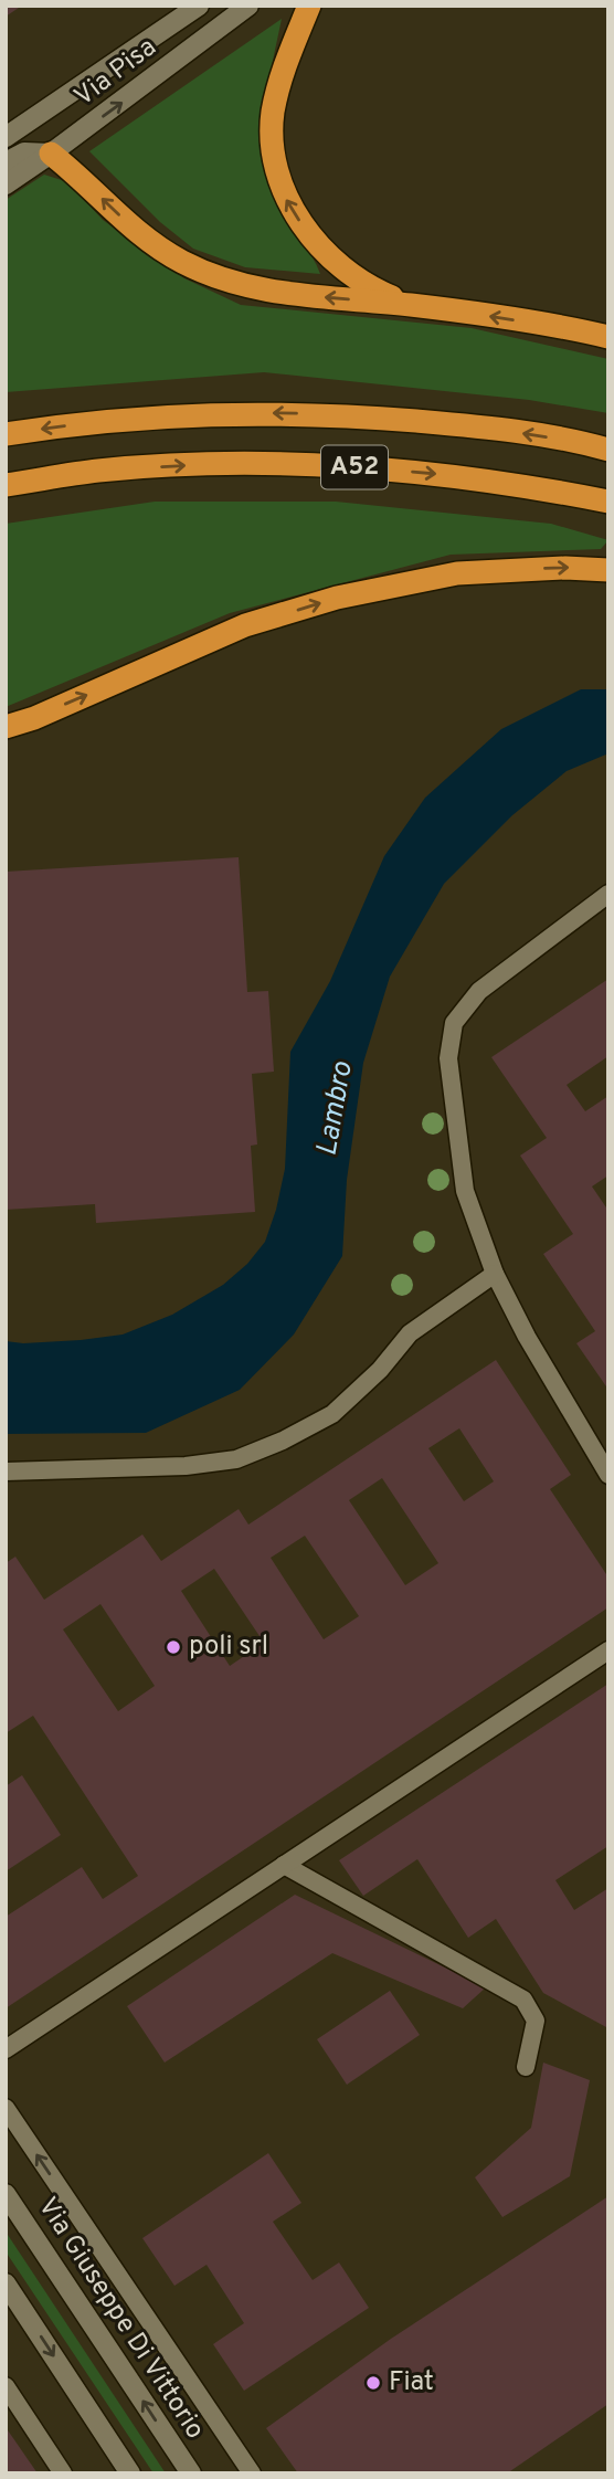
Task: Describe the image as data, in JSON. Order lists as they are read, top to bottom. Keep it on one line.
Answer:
{"streets":{"highway":["A52"],"street":["Via Pisa","Via Giuseppe Di Vittorio"]},"water":["Lambro"],"places":["poli srl","Fiat"]}
